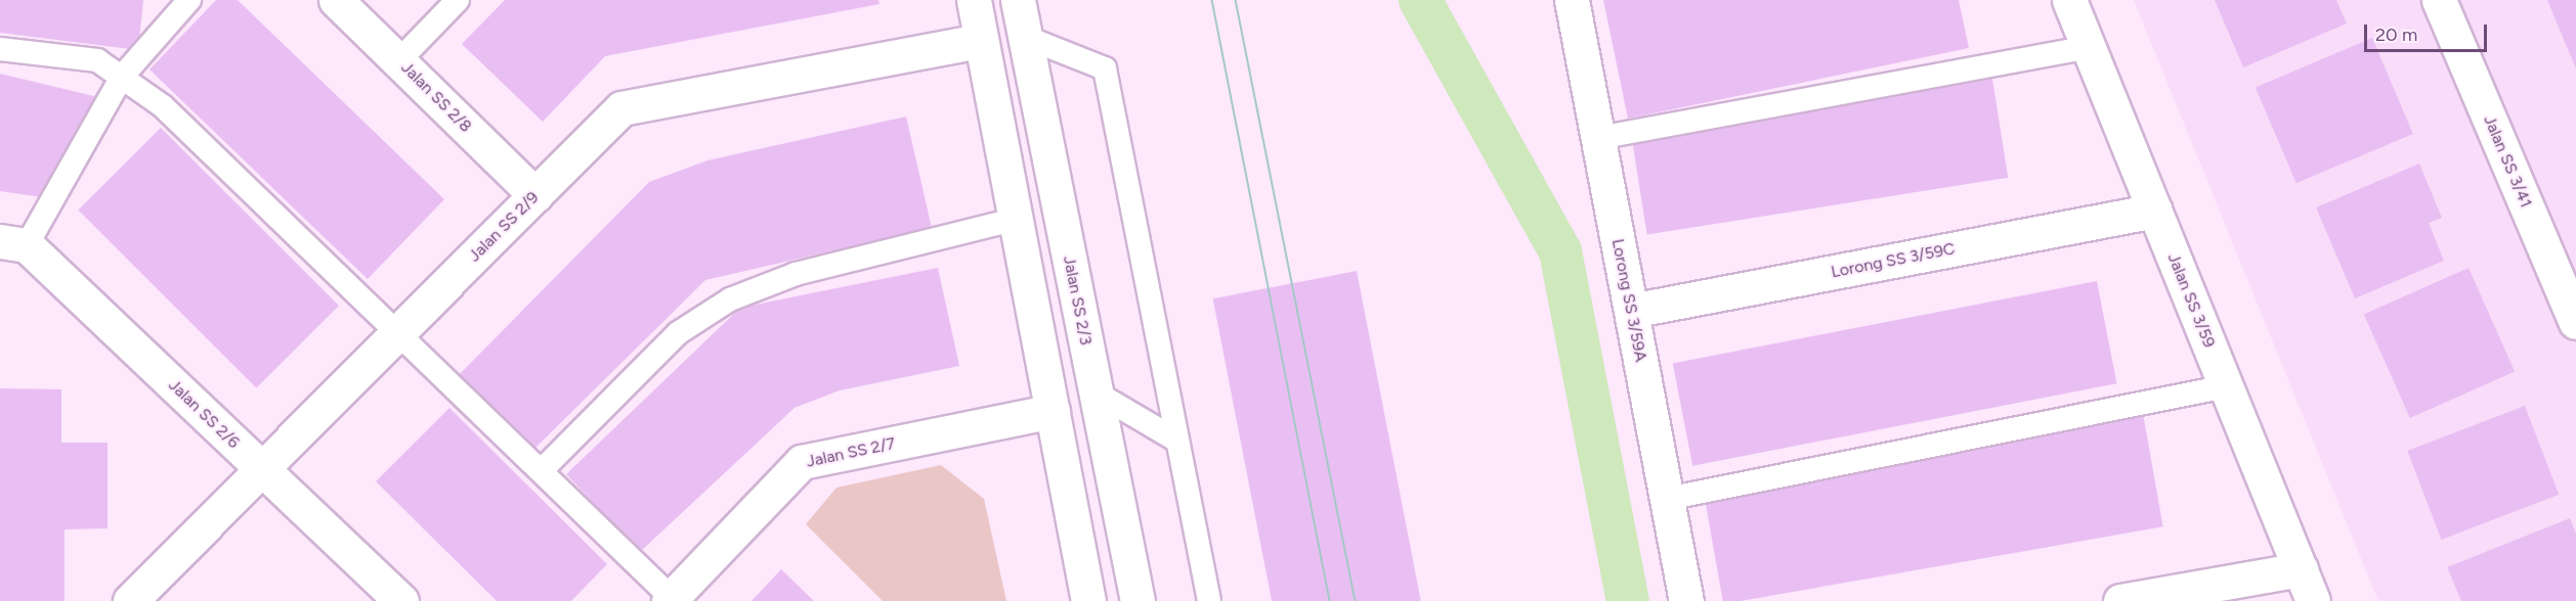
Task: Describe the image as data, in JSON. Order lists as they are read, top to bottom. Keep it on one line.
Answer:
{"streets":{"street":["Jalan SS 2/8","Jalan SS 3/41","Jalan SS 2/9","Lorong SS 3/59C","Jalan SS 2/3","Lorong SS 3/59A","Jalan SS 3/59","Jalan SS 2/6","Jalan SS 2/7"]},"crossings":[["Jalan SS 2/8","Jalan SS 2/9"],["Jalan SS 2/9","Jalan SS 2/6"],["Lorong SS 3/59C","Lorong SS 3/59A"],["Lorong SS 3/59C","Jalan SS 3/59"]],"scale_bar":"20 m"}
